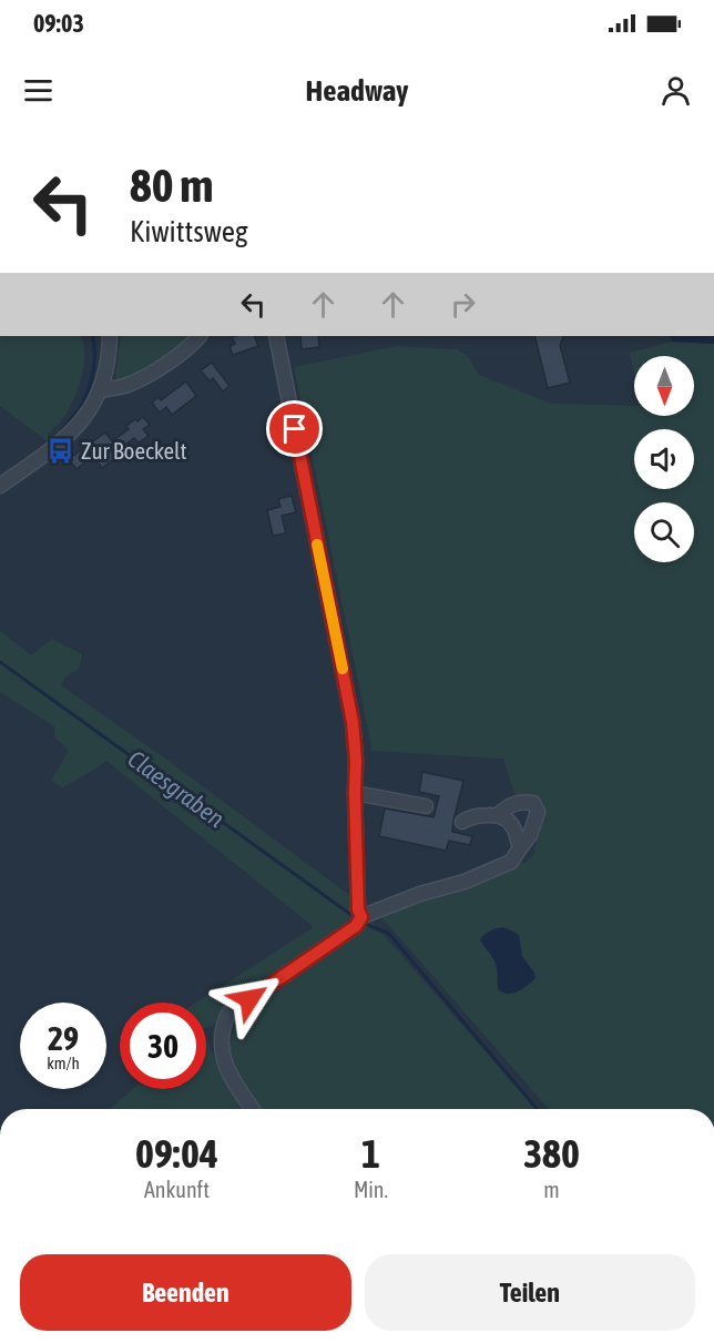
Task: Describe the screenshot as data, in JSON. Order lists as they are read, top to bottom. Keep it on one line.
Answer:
{"water":["Claesgraben"],"places":{"bus stop":["Zur Boeckelt"]},"north":"bottom","page":{"status":"09:03","header":"Headway","turn":["80 m","Kiwittsweg"],"speed":"29 km/h","limit":"30","eta":["09:04","Ankunft","1","Min.","380","m"],"buttons":["Beenden","Teilen"]}}
